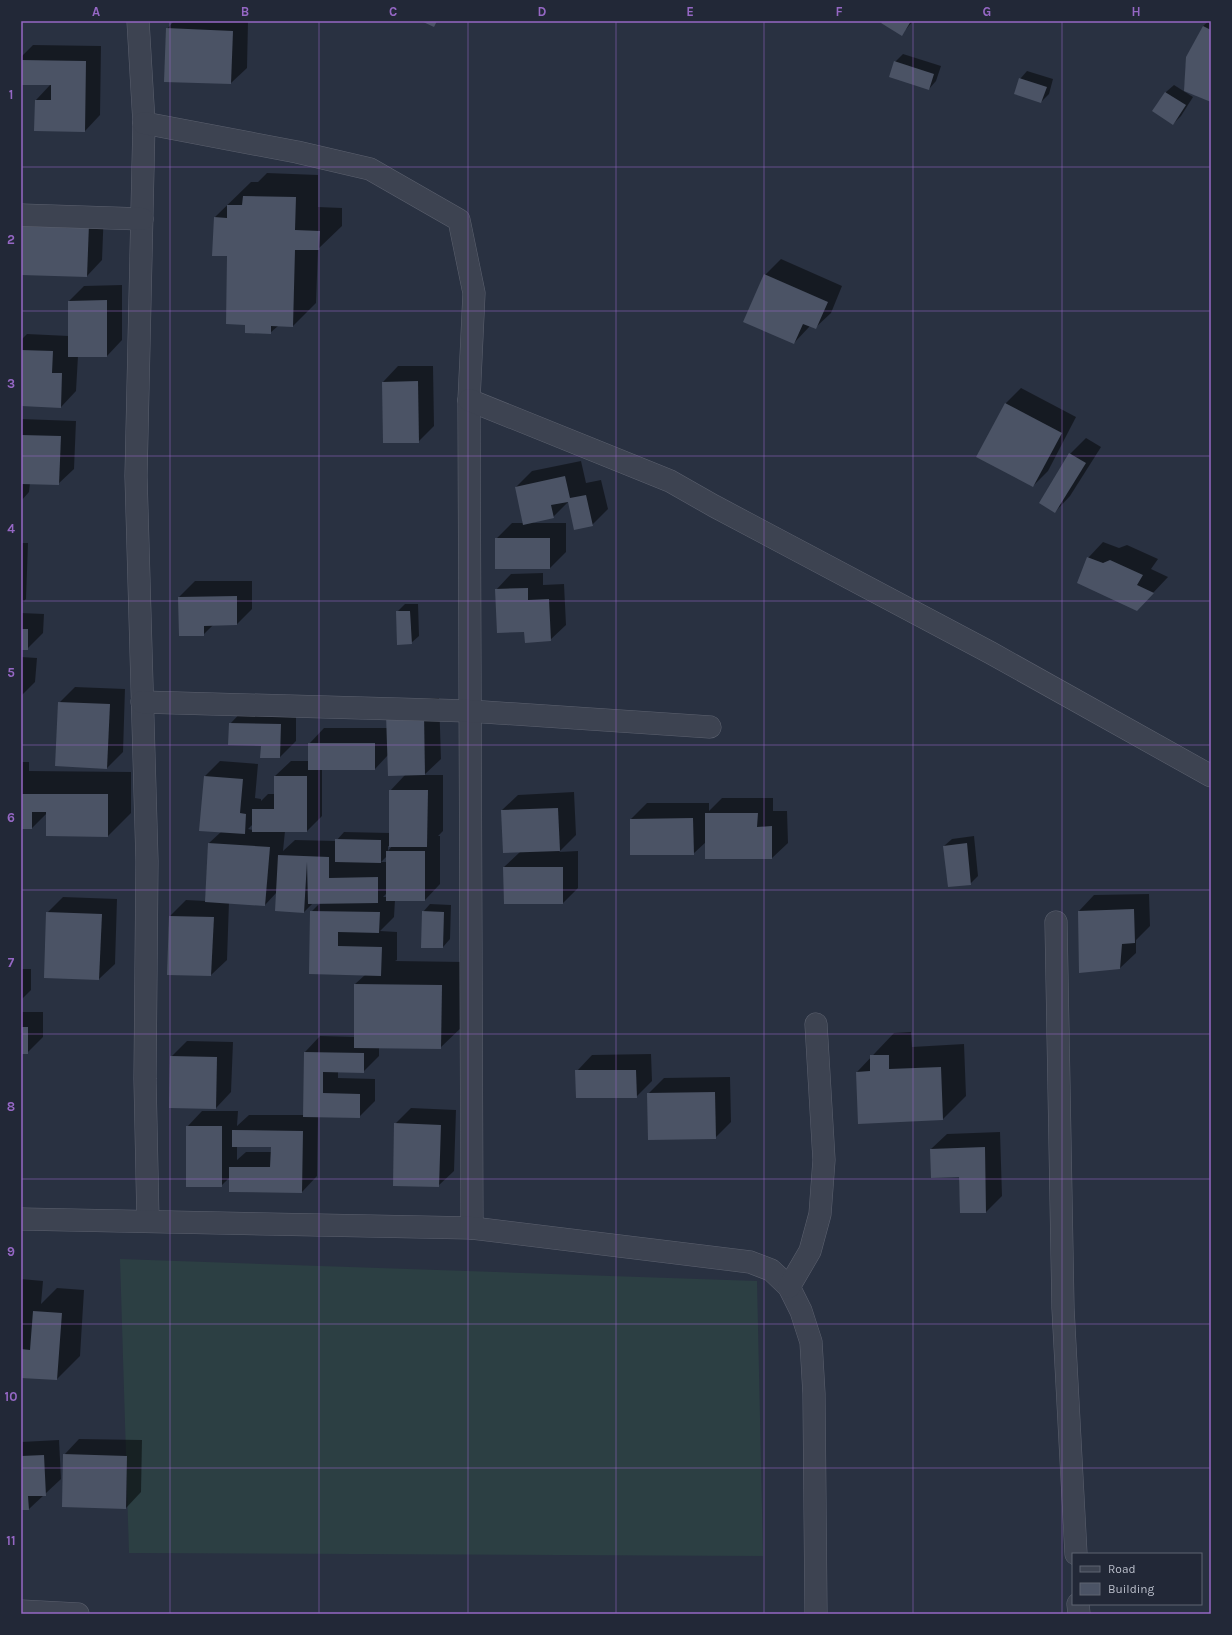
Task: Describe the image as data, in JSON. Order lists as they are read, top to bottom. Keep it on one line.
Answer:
{"legend":["Road","Building"],"grid":{"columns":["A","B","C","D","E","F","G","H"],"rows":["1","2","3","4","5","6","7","8","9","10","11"]}}
